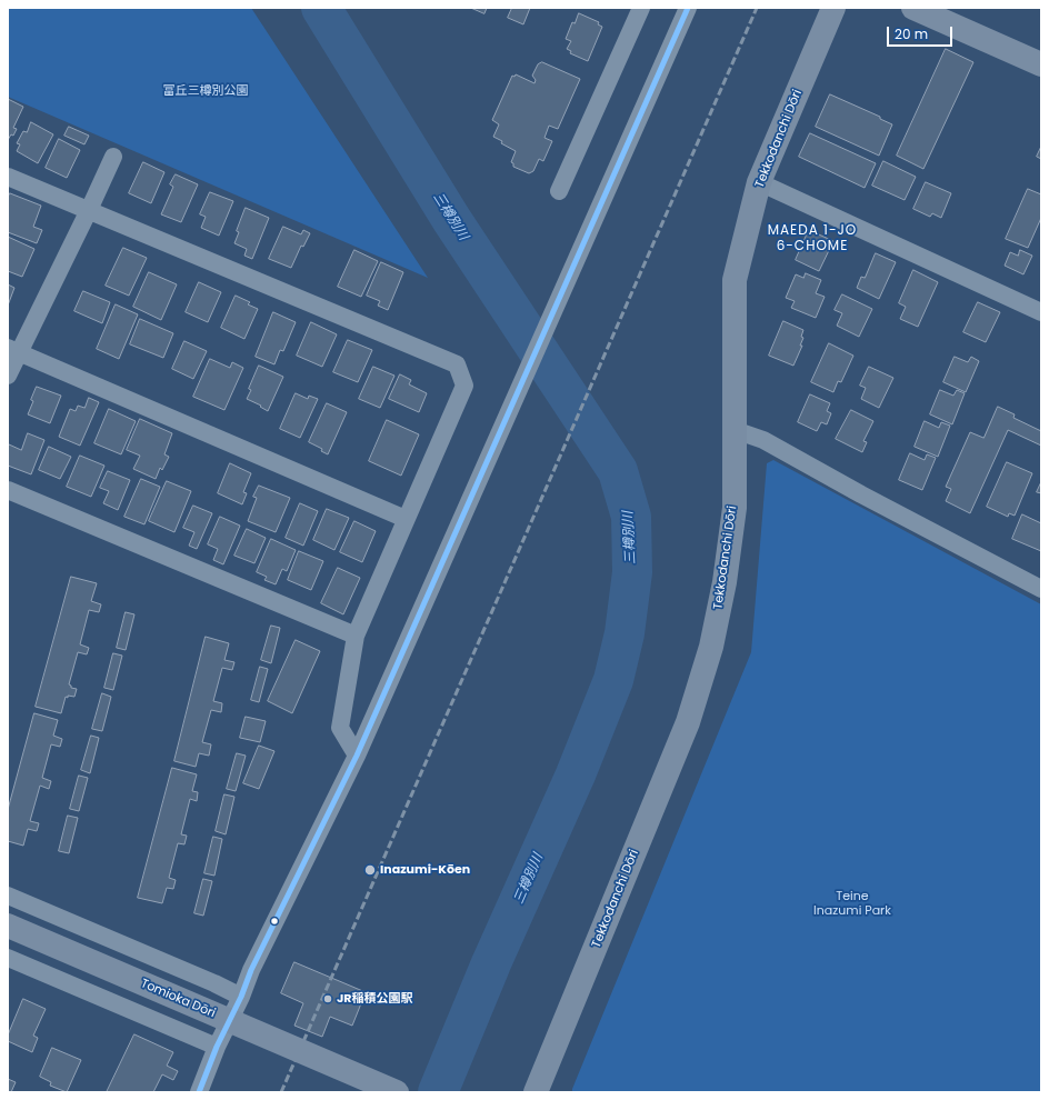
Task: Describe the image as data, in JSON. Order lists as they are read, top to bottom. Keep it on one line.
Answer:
{"streets":{"street":["Tekkodanchi Dōri","Tomioka Dōri"]},"districts":["MAEDA 1-JO 6-CHOME"],"water":["三樽別川"],"parks":["富丘三樽別公園","Teine Inazumi Park"],"places":["Inazumi-Kōen","JR稲積公園駅"],"scale_bar":"20 m"}
